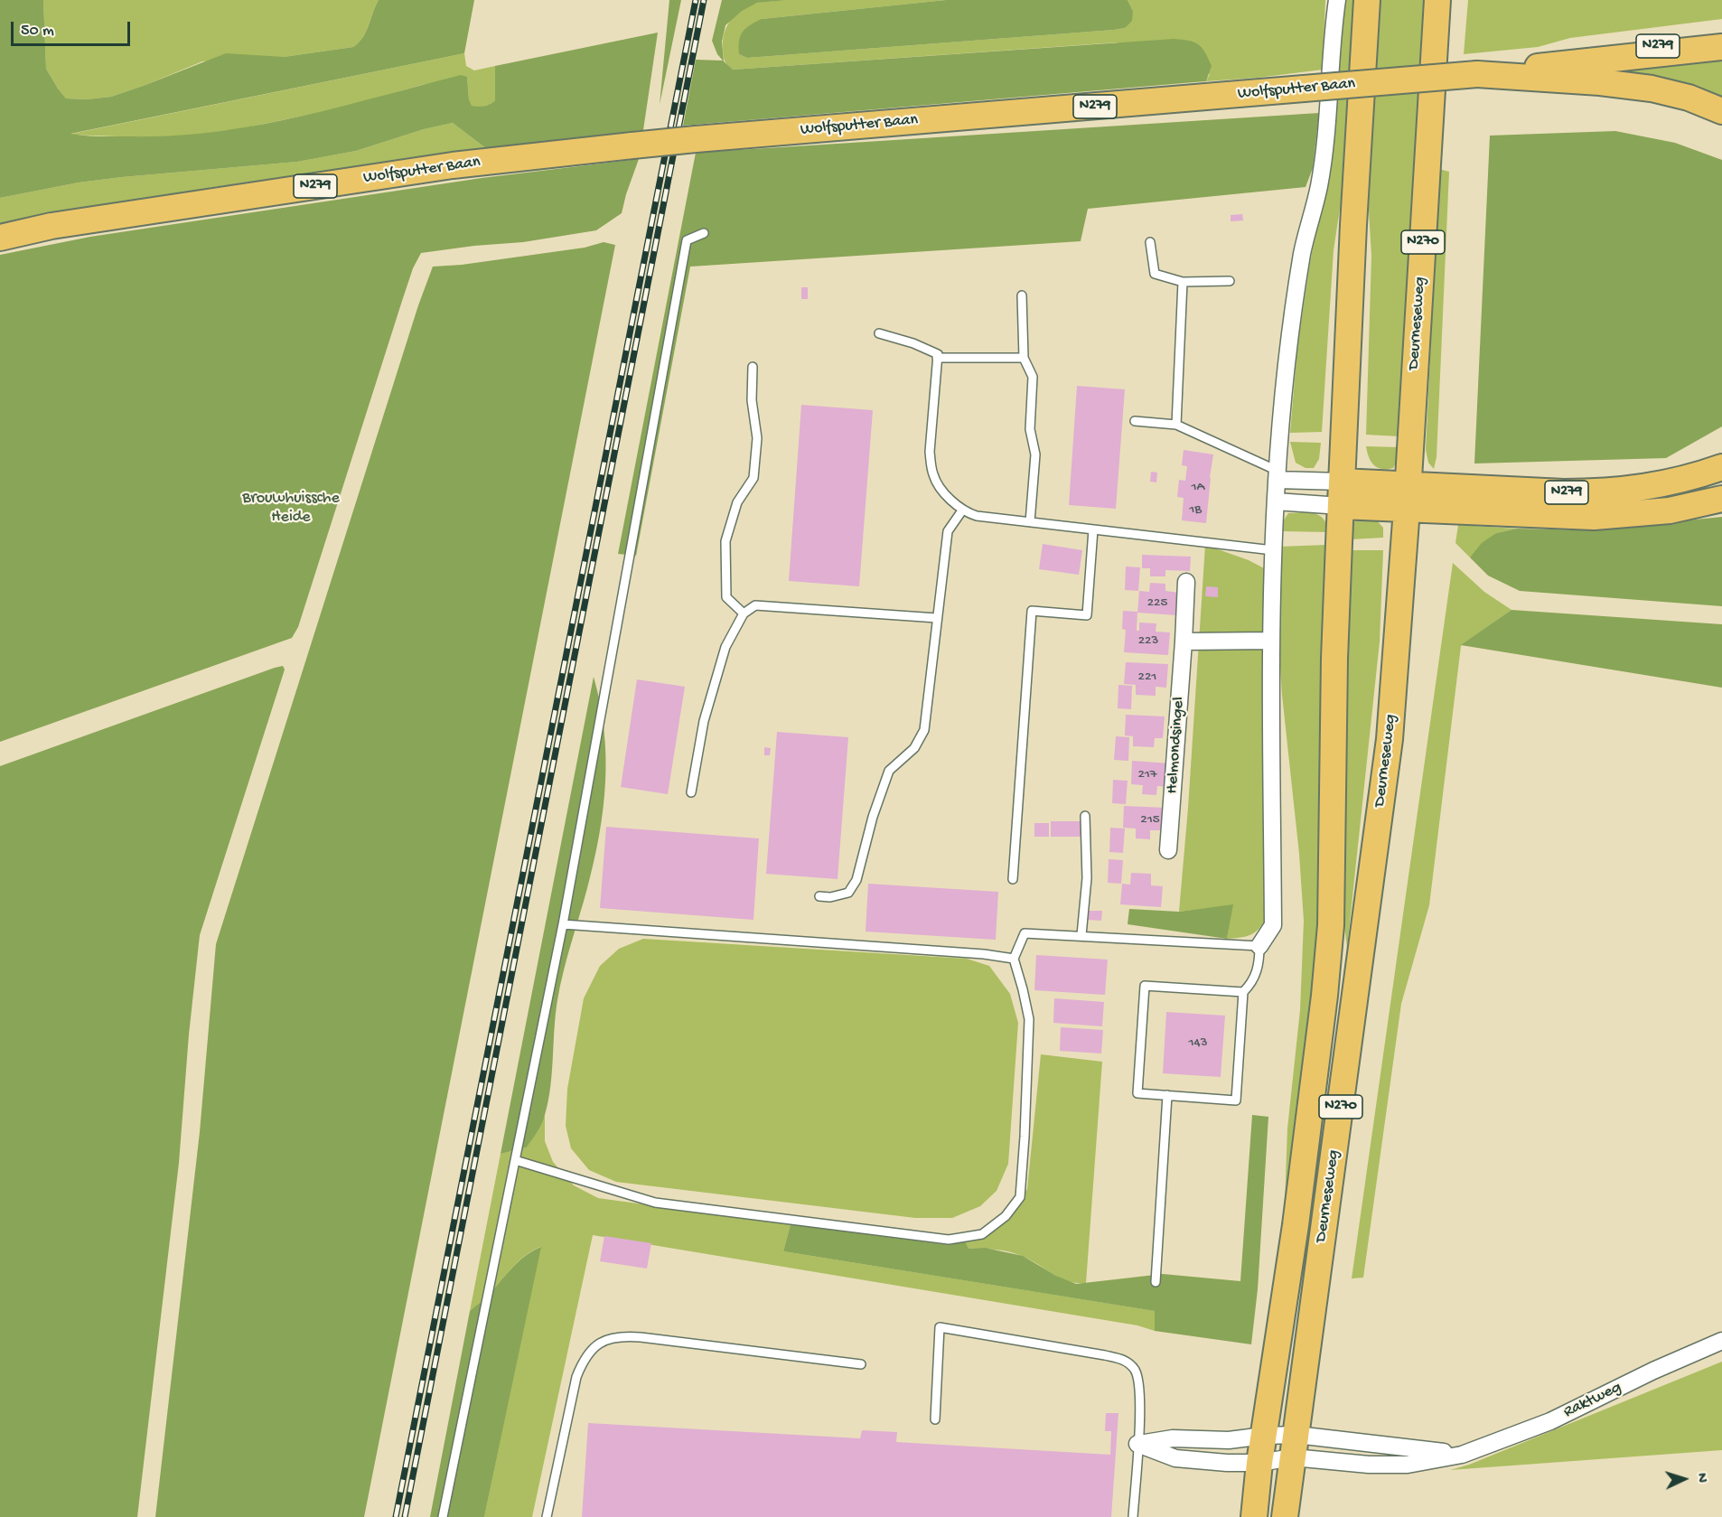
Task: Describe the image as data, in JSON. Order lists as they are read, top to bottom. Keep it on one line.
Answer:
{"streets":{"main road":["N279","Wolfsputter Baan","N270","Deurneseweg"],"street":["Helmondsingel","Raktweg"]},"crossings":[["N279","Wolfsputter Baan"],["N279","Deurneseweg"],["Deurneseweg","Raktweg"]],"parks":["Brouwhuissche Heide"],"house_numbers":["1A","1B","225","223","221","217","215","143"],"scale_bar":"50 m","north":"right"}
